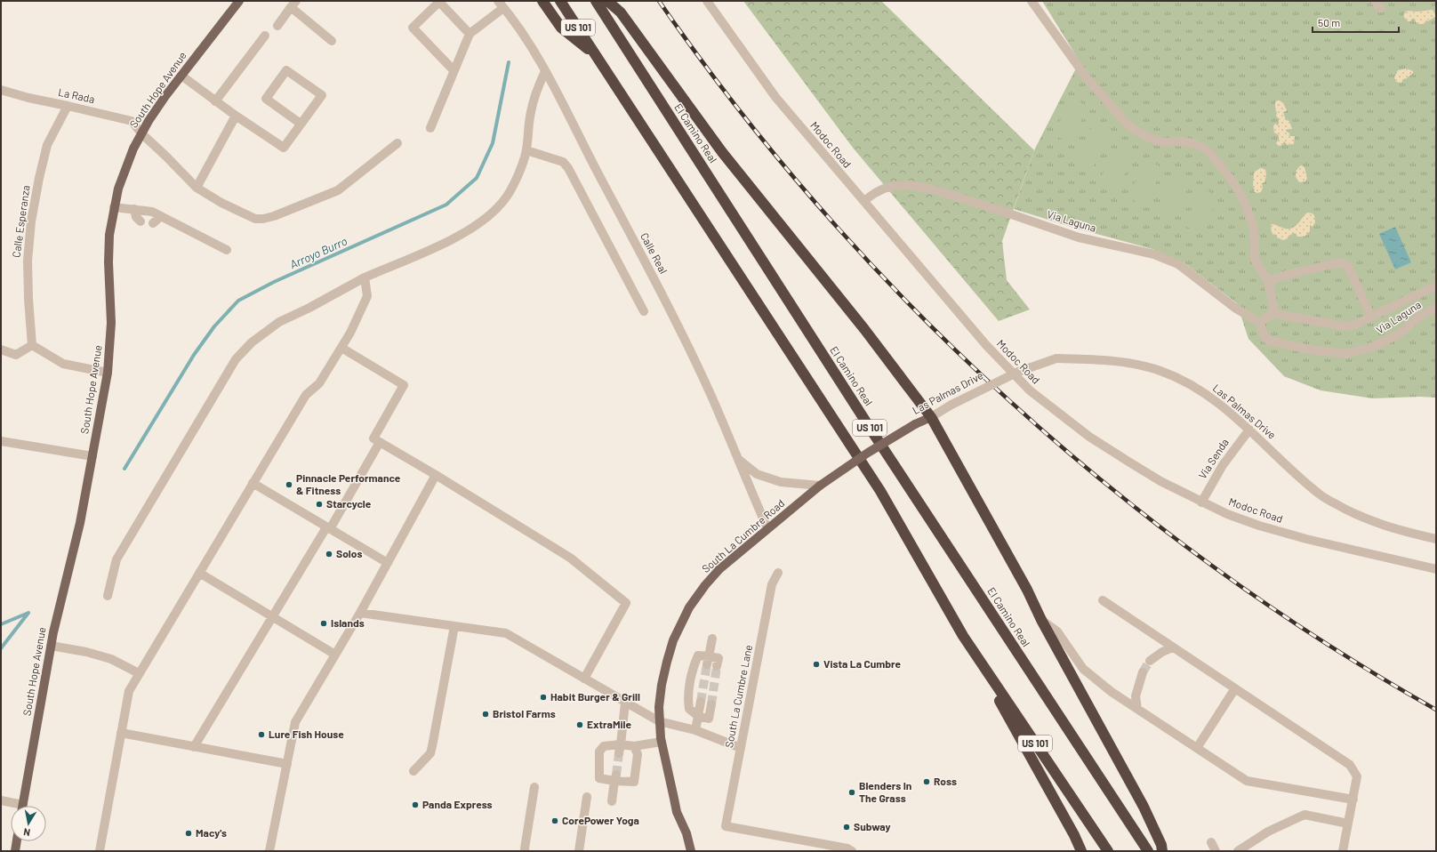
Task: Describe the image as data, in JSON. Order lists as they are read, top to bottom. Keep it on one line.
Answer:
{"streets":{"highway":["US 101","El Camino Real"],"main road":["South Hope Avenue","Las Palmas Drive","South La Cumbre Road"],"street":["La Rada","Modoc Road","Calle Esperanza","Via Laguna","Calle Real","Via Senda","South La Cumbre Lane"]},"crossings":[["South Hope Avenue","La Rada"],["La Rada","Calle Esperanza"],["Modoc Road","Via Laguna"],["Modoc Road","Via Senda"],["Calle Real","South La Cumbre Road"],["Las Palmas Drive","Via Senda"],["Las Palmas Drive","South La Cumbre Road"]],"water":["Arroyo Burro"],"places":["Pinnacle Performance & Fitness","Starcycle","Solos","Islands","Vista La Cumbre","Habit Burger & Grill","Bristol Farms","ExtraMile","Lure Fish House","Ross","Blenders In The Grass","Panda Express","CorePower Yoga","Subway","Macy's"],"scale_bar":"50 m","north":"bottom"}
